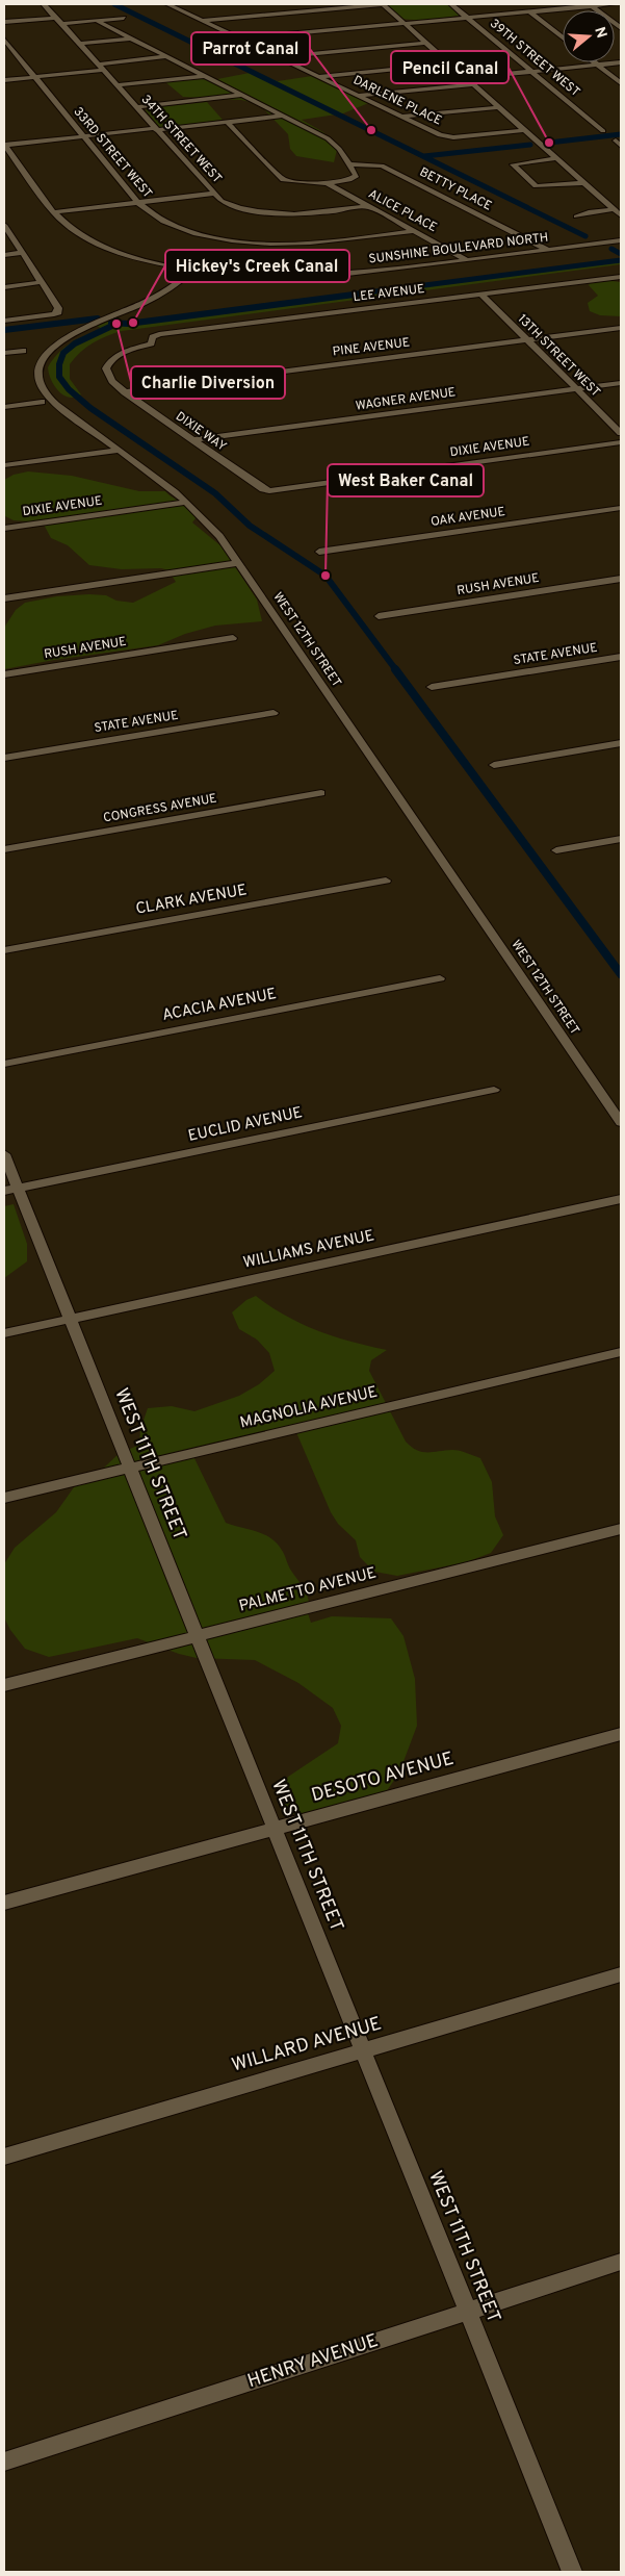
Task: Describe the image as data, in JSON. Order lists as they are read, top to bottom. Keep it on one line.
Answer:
{"streets":{"street":["39TH STREET WEST","DARLENE PLACE","34TH STREET WEST","33RD STREET WEST","BETTY PLACE","ALICE PLACE","SUNSHINE BOULEVARD NORTH","LEE AVENUE","PINE AVENUE","13TH STREET WEST","WAGNER AVENUE","DIXIE WAY","DIXIE AVENUE","OAK AVENUE","RUSH AVENUE","WEST 12TH STREET","STATE AVENUE","CONGRESS AVENUE","CLARK AVENUE","ACACIA AVENUE","EUCLID AVENUE","WILLIAMS AVENUE","MAGNOLIA AVENUE","WEST 11TH STREET","PALMETTO AVENUE","DESOTO AVENUE","WILLARD AVENUE","HENRY AVENUE"]},"crossings":[["34TH STREET WEST","ALICE PLACE"],["33RD STREET WEST","ALICE PLACE"],["BETTY PLACE","SUNSHINE BOULEVARD NORTH"],["ALICE PLACE","SUNSHINE BOULEVARD NORTH"],["SUNSHINE BOULEVARD NORTH","WEST 12TH STREET"],["LEE AVENUE","13TH STREET WEST"],["LEE AVENUE","DIXIE WAY"],["PINE AVENUE","13TH STREET WEST"],["PINE AVENUE","DIXIE WAY"],["13TH STREET WEST","WAGNER AVENUE"],["WAGNER AVENUE","DIXIE WAY"],["DIXIE WAY","DIXIE AVENUE"],["DIXIE AVENUE","WEST 12TH STREET"],["EUCLID AVENUE","WEST 11TH STREET"],["WILLIAMS AVENUE","WEST 11TH STREET"],["MAGNOLIA AVENUE","WEST 11TH STREET"],["WEST 11TH STREET","PALMETTO AVENUE"],["WEST 11TH STREET","DESOTO AVENUE"],["WEST 11TH STREET","WILLARD AVENUE"],["WEST 11TH STREET","HENRY AVENUE"]],"places":["Parrot Canal","Pencil Canal","Hickey's Creek Canal","Charlie Diversion","West Baker Canal"],"north":"right"}
